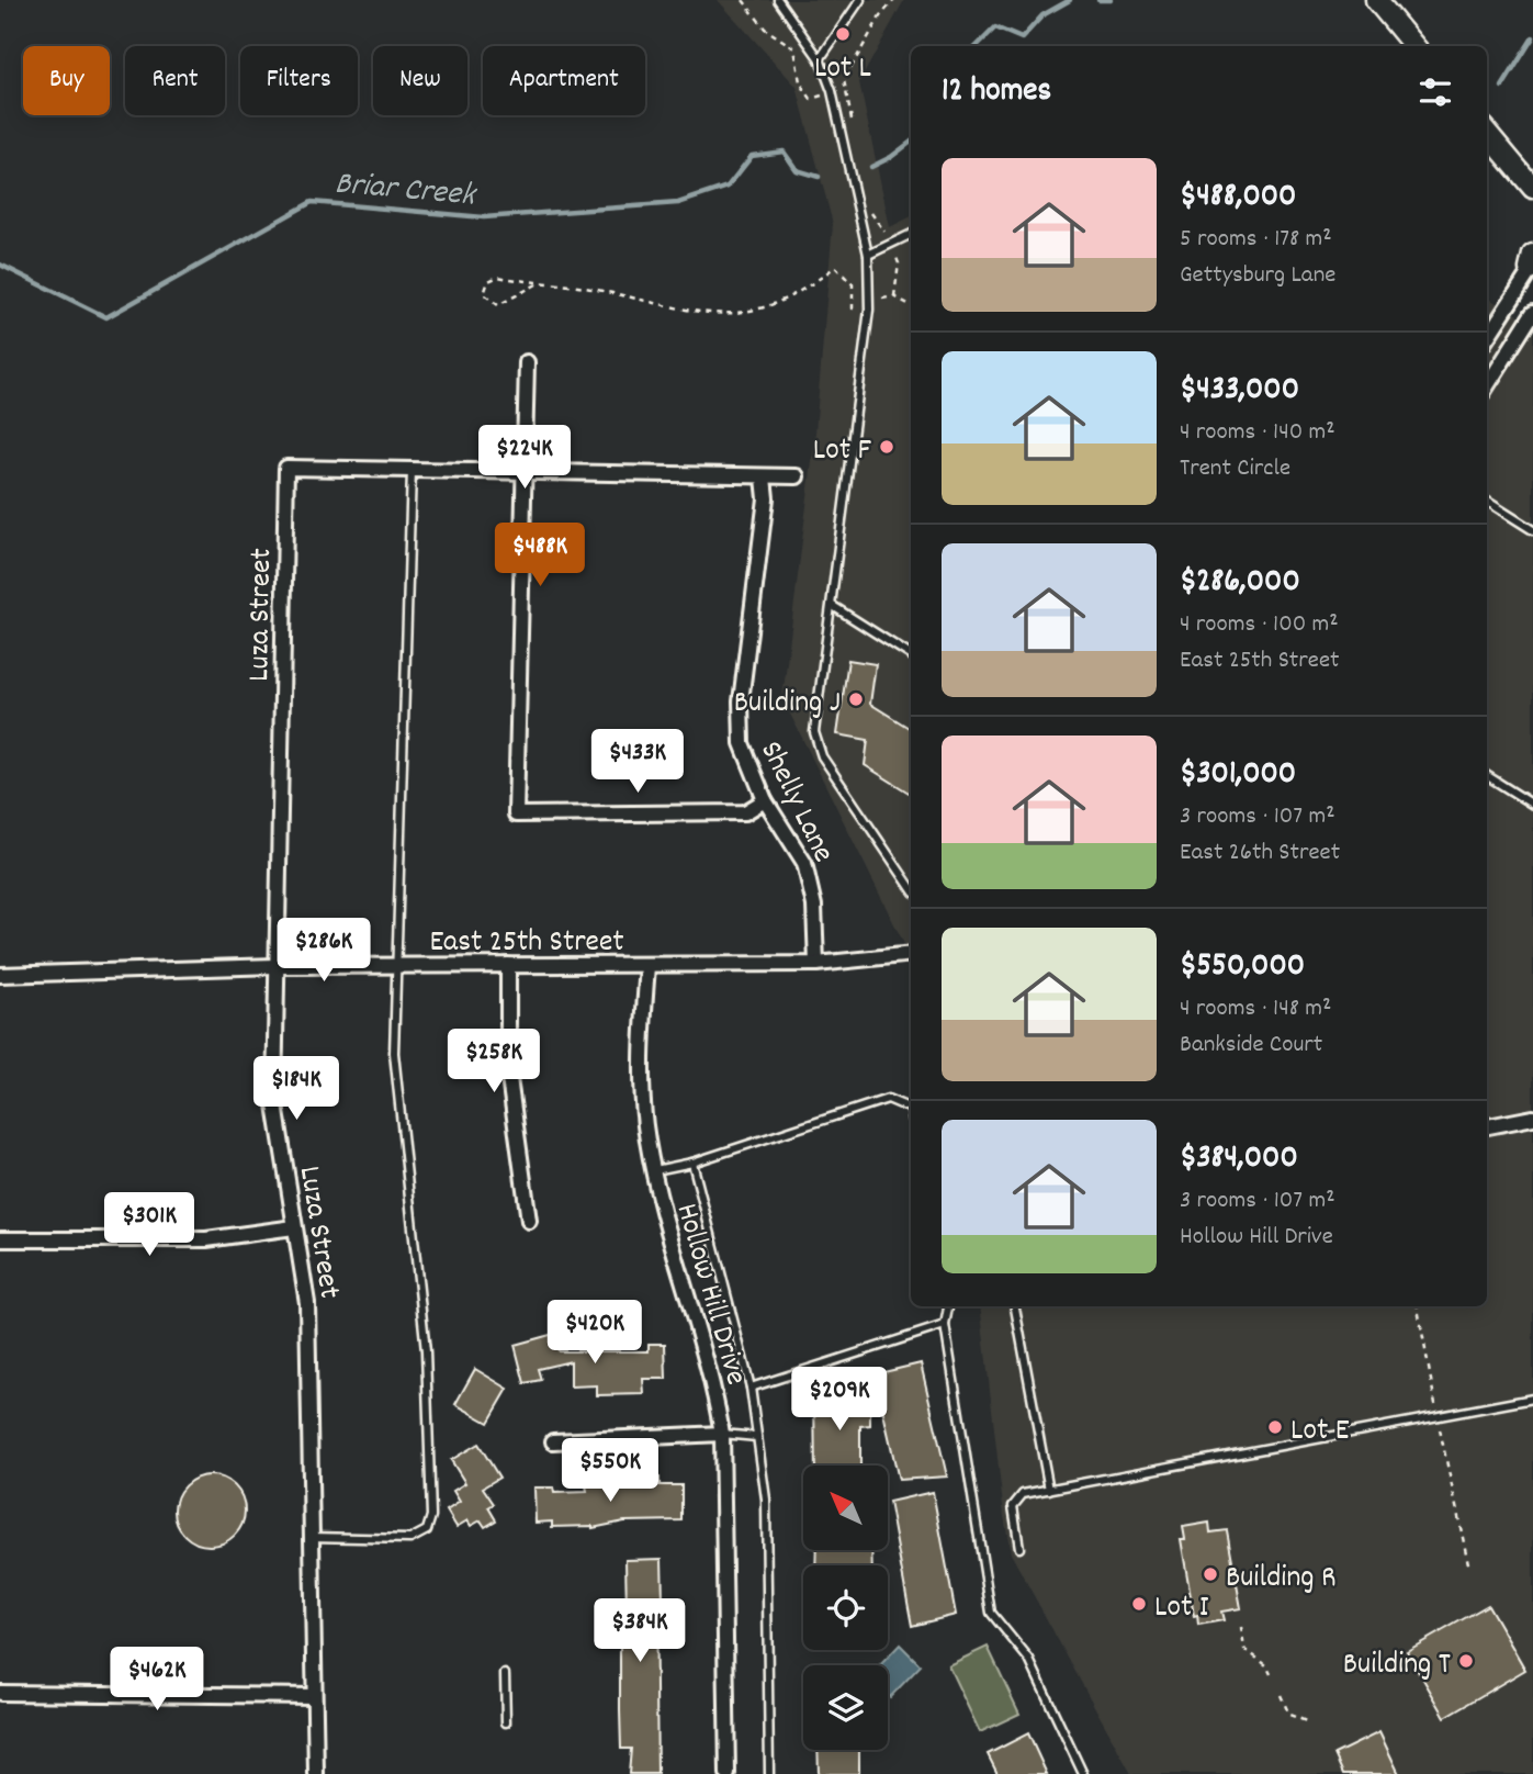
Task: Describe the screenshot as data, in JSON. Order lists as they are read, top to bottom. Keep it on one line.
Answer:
{"streets":{"street":["Luza Street","Shelly Lane","East 25th Street","Hollow Hill Drive"]},"crossings":[["Luza Street","East 25th Street"],["Shelly Lane","East 25th Street"],["East 25th Street","Hollow Hill Drive"]],"water":["Briar Creek"],"places":["Lot L","Lot F","Building J","Lot E","Building R","Lot I","Building T"],"north":"top left","page":{"chip":["Buy","Rent","Filters","New","Apartment"],"heading":"12 homes","list":[{"name":"$488,000","note":"5 rooms · 178 m² · Gettysburg Lane"},{"name":"$433,000","note":"4 rooms · 140 m² · Trent Circle"},{"name":"$286,000","note":"4 rooms · 100 m² · East 25th Street"},{"name":"$301,000","note":"3 rooms · 107 m² · East 26th Street"},{"name":"$550,000","note":"4 rooms · 148 m² · Bankside Court"},{"name":"$384,000","note":"3 rooms · 107 m² · Hollow Hill Drive"}],"price":["$224K","$488K","$433K","$286K","$258K","$184K","$301K","$420K","$209K","$550K","$384K","$462K"]}}
